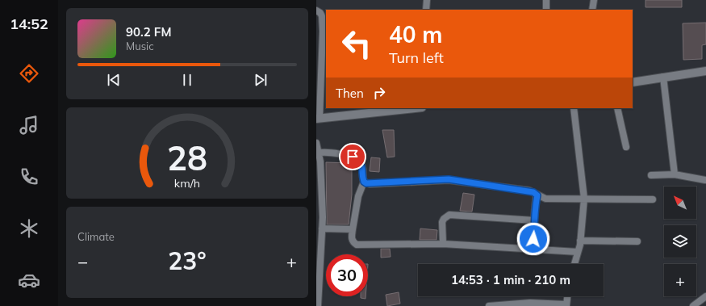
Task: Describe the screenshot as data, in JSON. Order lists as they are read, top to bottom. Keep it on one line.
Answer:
{"north":"top left","page":{"tabs":"14:52","turn":["40 m","Turn left"],"song":["90.2 FM","Music"],"then":"Then","map_buttons":"+","tile":"Climate","heat":["−","23°","+"],"limit":"30","trip":"14:53 · 1 min · 210 m","gauge":["28","km/h"]}}
